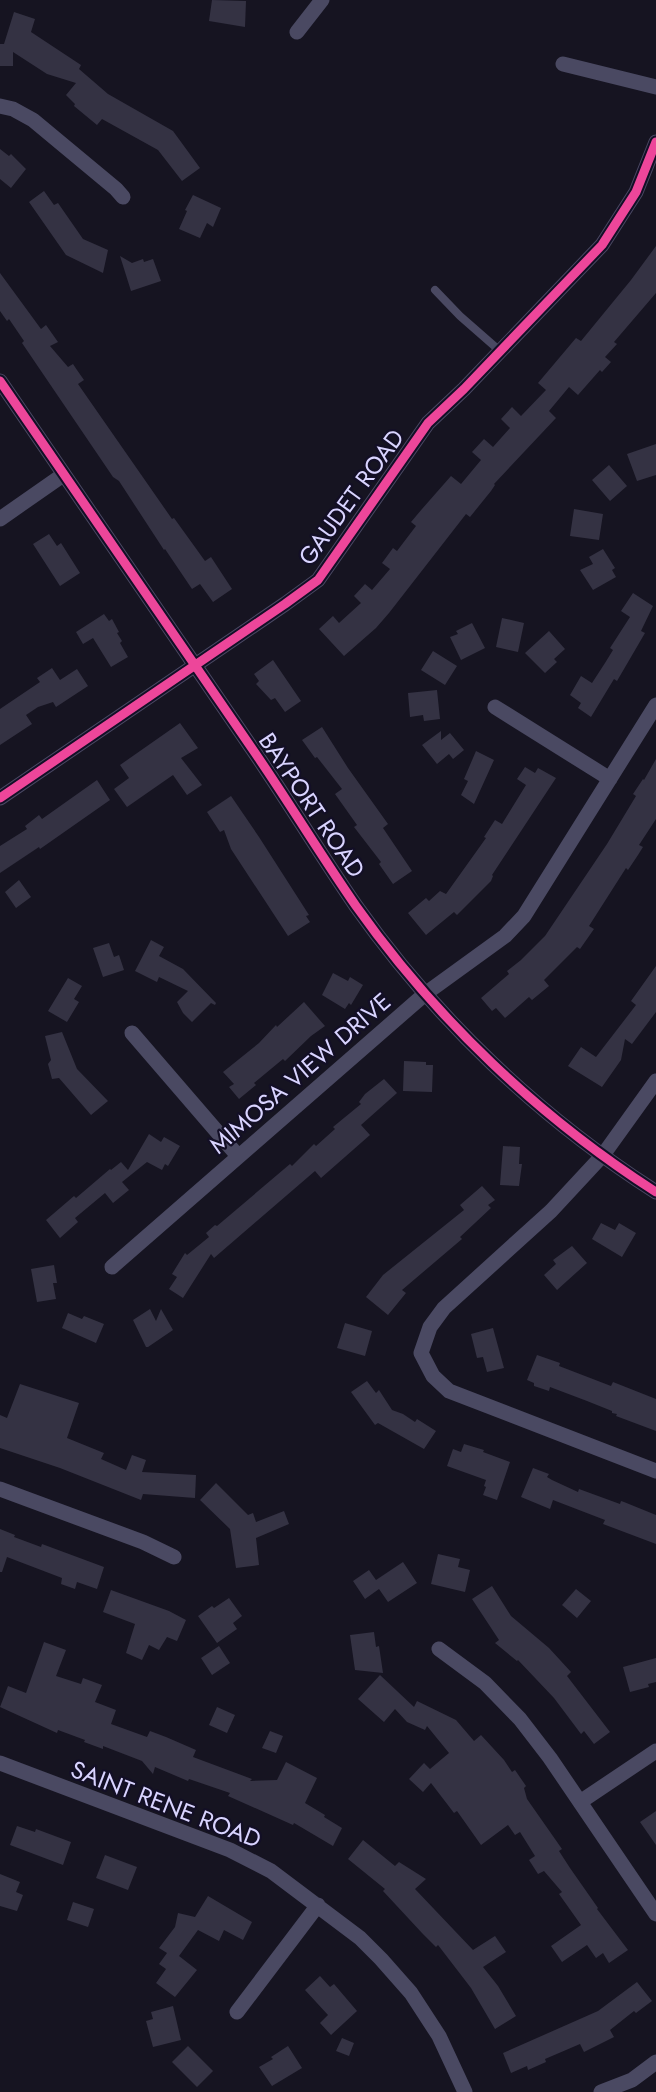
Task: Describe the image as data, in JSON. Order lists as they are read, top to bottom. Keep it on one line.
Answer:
{"streets":{"street":["GAUDET ROAD","BAYPORT ROAD","MIMOSA VIEW DRIVE","SAINT RENE ROAD"]},"crossings":[["GAUDET ROAD","BAYPORT ROAD"],["BAYPORT ROAD","MIMOSA VIEW DRIVE"]]}
